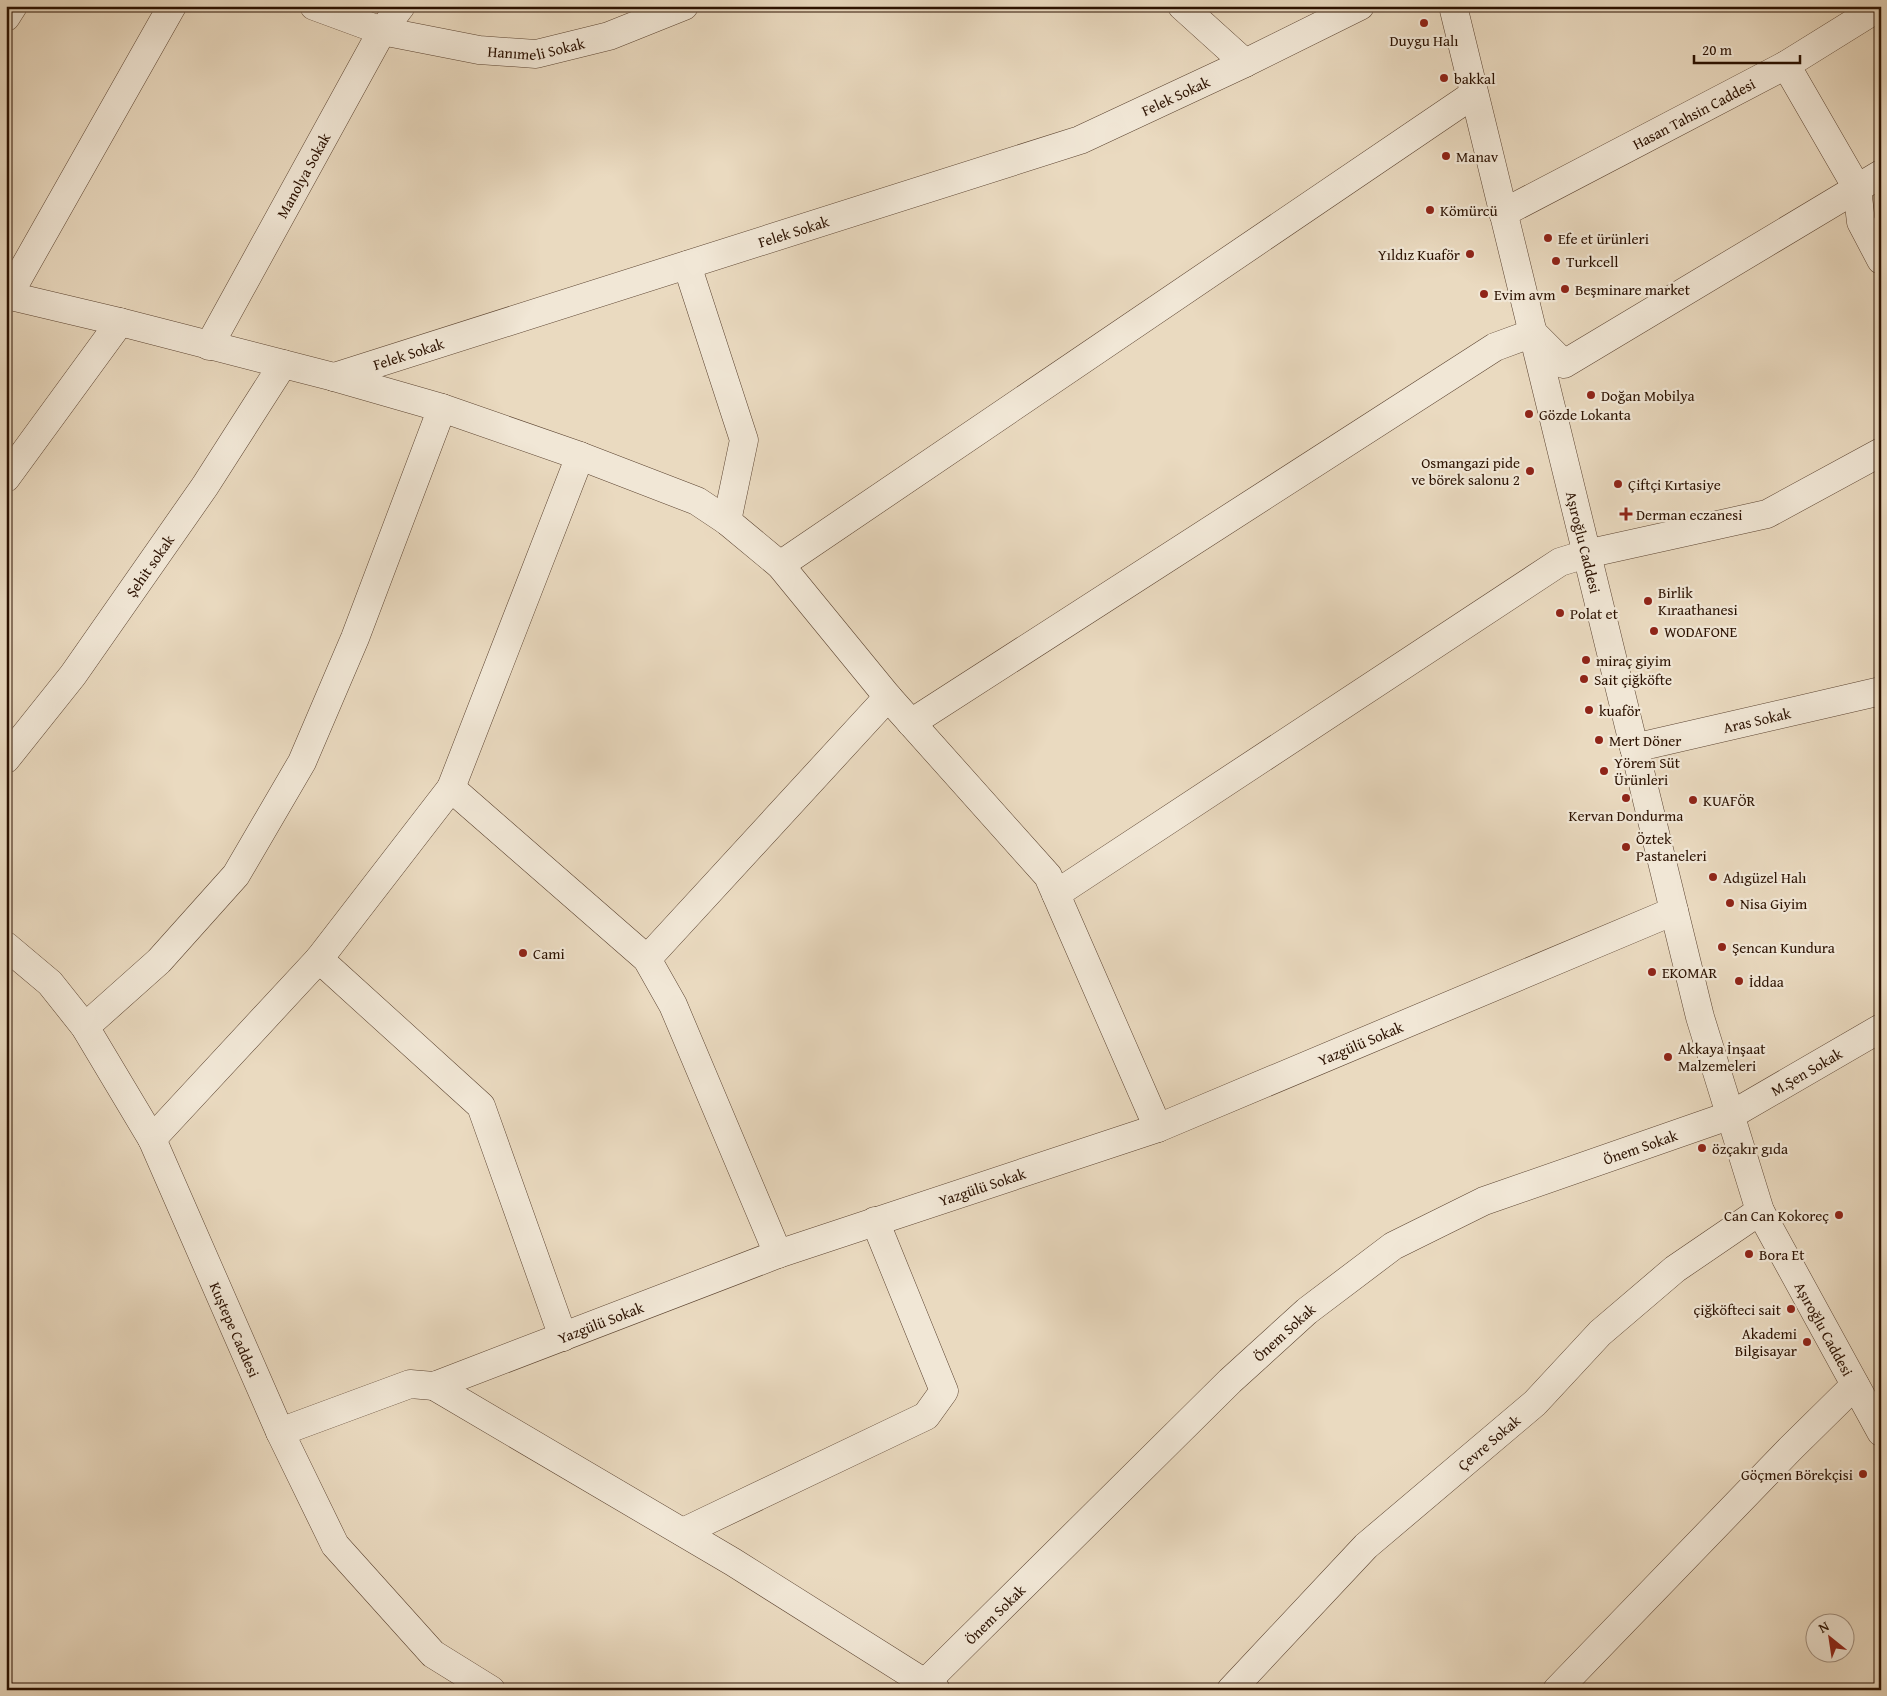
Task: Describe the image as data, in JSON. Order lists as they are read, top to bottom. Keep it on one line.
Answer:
{"streets":{"street":["Hanımeli Sokak","Felek Sokak","Hasan Tahsin Caddesi","Manolya Sokak","Aşıroğlu Caddesi","Şehit sokak","Aras Sokak","Yazgülü Sokak","M.Şen Sokak","Önem Sokak","Kuştepe Caddesi","Çevre Sokak"]},"crossings":[["Hanımeli Sokak","Manolya Sokak"],["Hasan Tahsin Caddesi","Aşıroğlu Caddesi"],["Aşıroğlu Caddesi","Aras Sokak"],["Aşıroğlu Caddesi","Yazgülü Sokak"],["Aşıroğlu Caddesi","M.Şen Sokak"],["Aşıroğlu Caddesi","Önem Sokak"],["Aşıroğlu Caddesi","Çevre Sokak"],["Yazgülü Sokak","Kuştepe Caddesi"],["M.Şen Sokak","Önem Sokak"]],"places":{"other":["Duygu Halı","bakkal","Manav","Kömürcü","Efe et ürünleri","Yıldız Kuaför","Turkcell","Beşminare market","Evim avm","Doğan Mobilya","Gözde Lokanta","Osmangazi pide ve börek salonu 2","Çiftçi Kırtasiye","Birlik Kıraathanesi","Polat et","WODAFONE","miraç giyim","Sait çiğköfte","kuaför","Mert Döner","Yörem Süt Ürünleri","Kervan Dondurma","KUAFÖR","Öztek Pastaneleri","Adıgüzel Halı","Nisa Giyim","Şencan Kundura","Cami","EKOMAR","İddaa","Akkaya İnşaat Malzemeleri","özçakır gıda","Can Can Kokoreç","Bora Et","çiğköfteci sait","Akademi Bilgisayar","Göçmen Börekçisi"],"health":["Derman eczanesi"]},"scale_bar":"20 m","north":"top left"}
